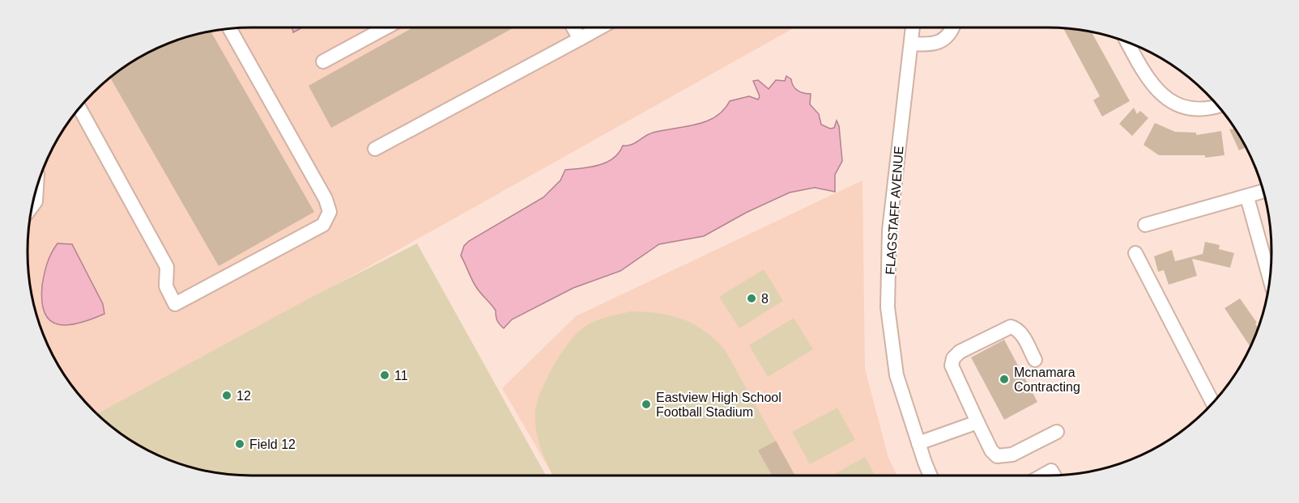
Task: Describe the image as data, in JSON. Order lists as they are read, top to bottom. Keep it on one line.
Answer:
{"streets":{"street":["FLAGSTAFF AVENUE"]},"places":["8","11","Mcnamara Contracting","12","Eastview High School Football Stadium","Field 12"]}
